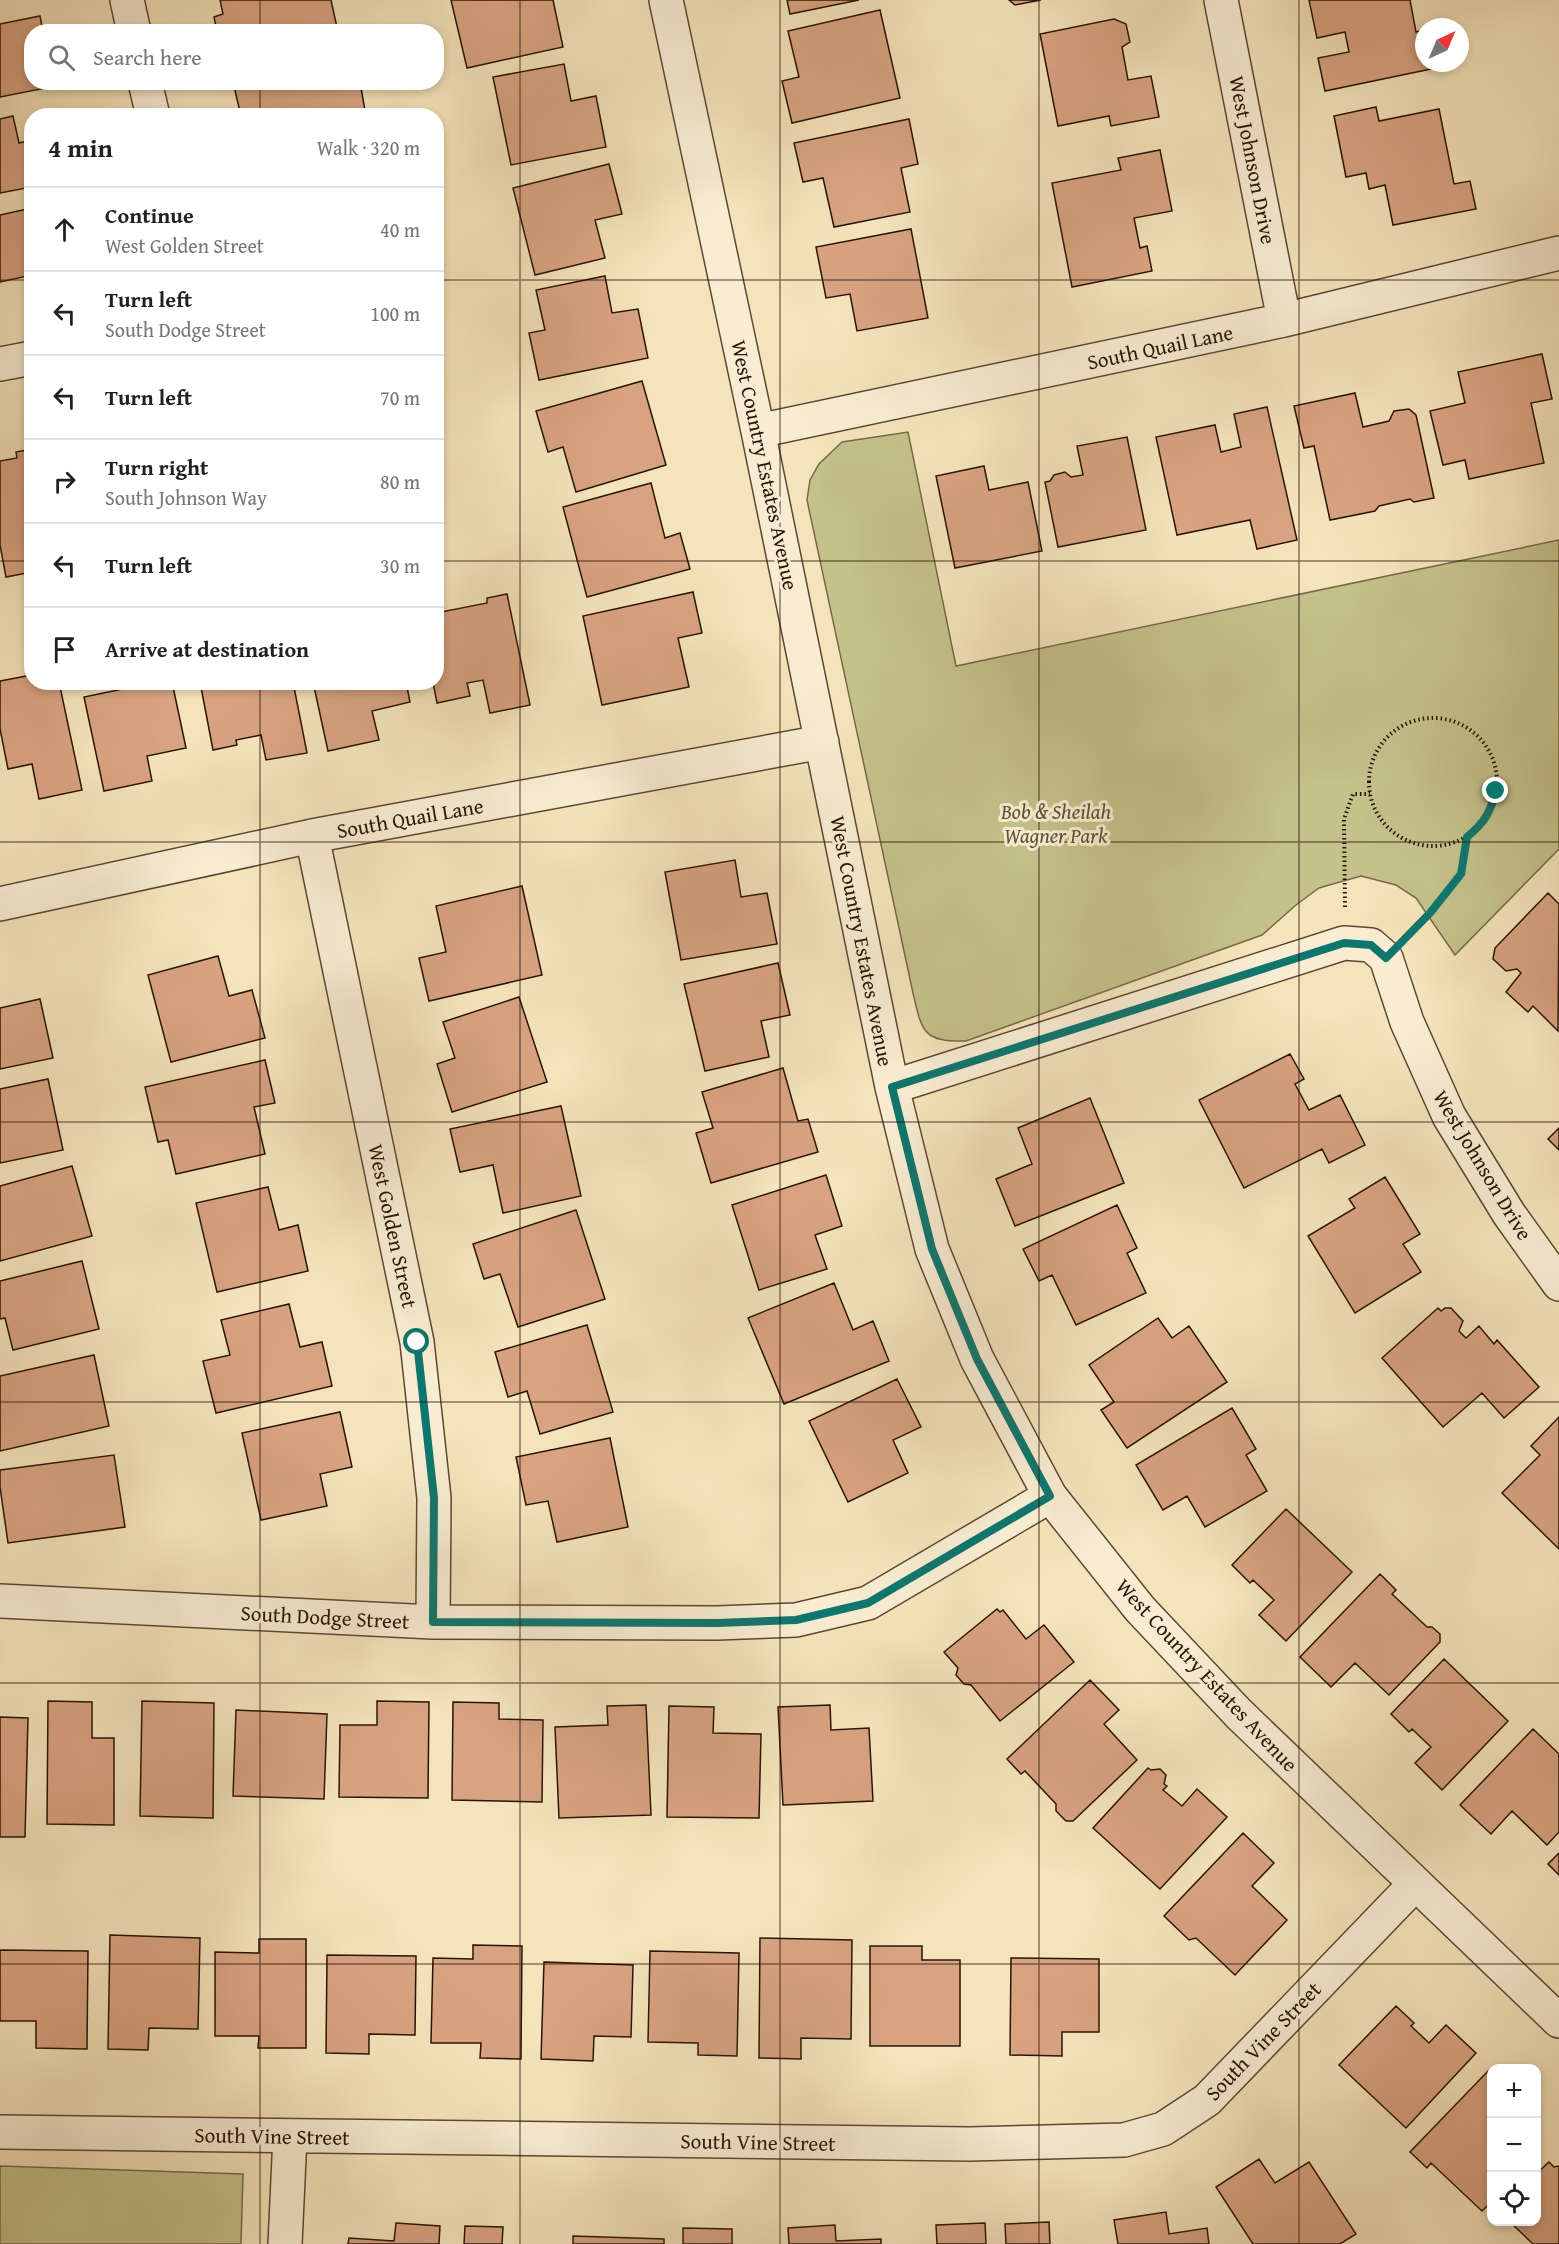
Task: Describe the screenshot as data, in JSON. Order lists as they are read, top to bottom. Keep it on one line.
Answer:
{"streets":{"street":["West Johnson Drive","South Quail Lane","West Country Estates Avenue","West Golden Street","South Dodge Street","South Vine Street"]},"crossings":[["West Johnson Drive","South Quail Lane"],["South Quail Lane","West Country Estates Avenue"],["South Quail Lane","West Golden Street"],["West Country Estates Avenue","South Dodge Street"],["West Country Estates Avenue","South Vine Street"],["West Golden Street","South Dodge Street"]],"parks":["Bob & Sheilah Wagner Park"],"north":"top right","page":{"search":"Search here","heading":["4 min","Walk · 320 m"],"list":[["Continue","West Golden Street","40 m"],["Turn left","South Dodge Street","100 m"],["Turn left","70 m"],["Turn right","South Johnson Way","80 m"],["Turn left","30 m"],"Arrive at destination"],"map_buttons":["+","−"]}}
